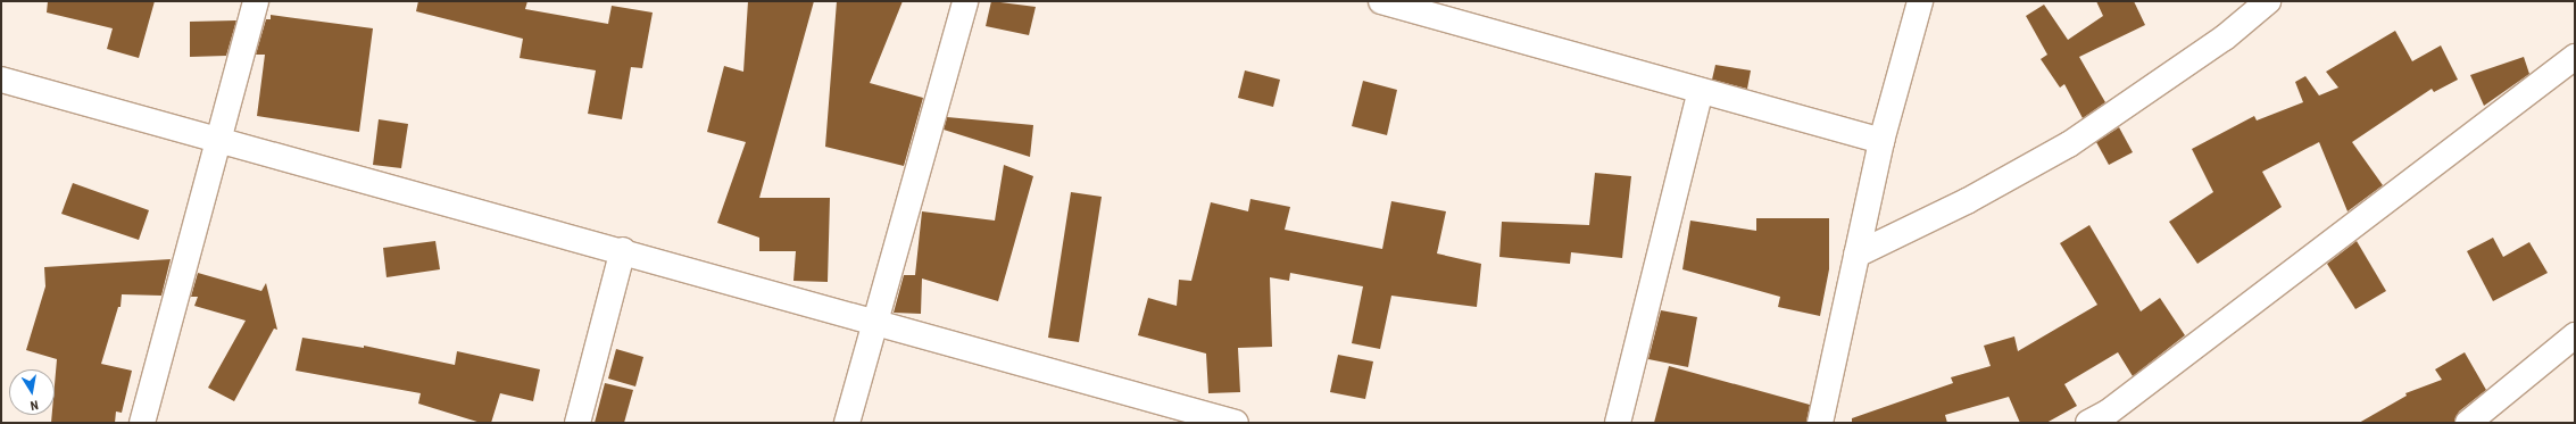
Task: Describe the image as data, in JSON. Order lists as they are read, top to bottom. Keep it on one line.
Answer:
{"north":"bottom"}
